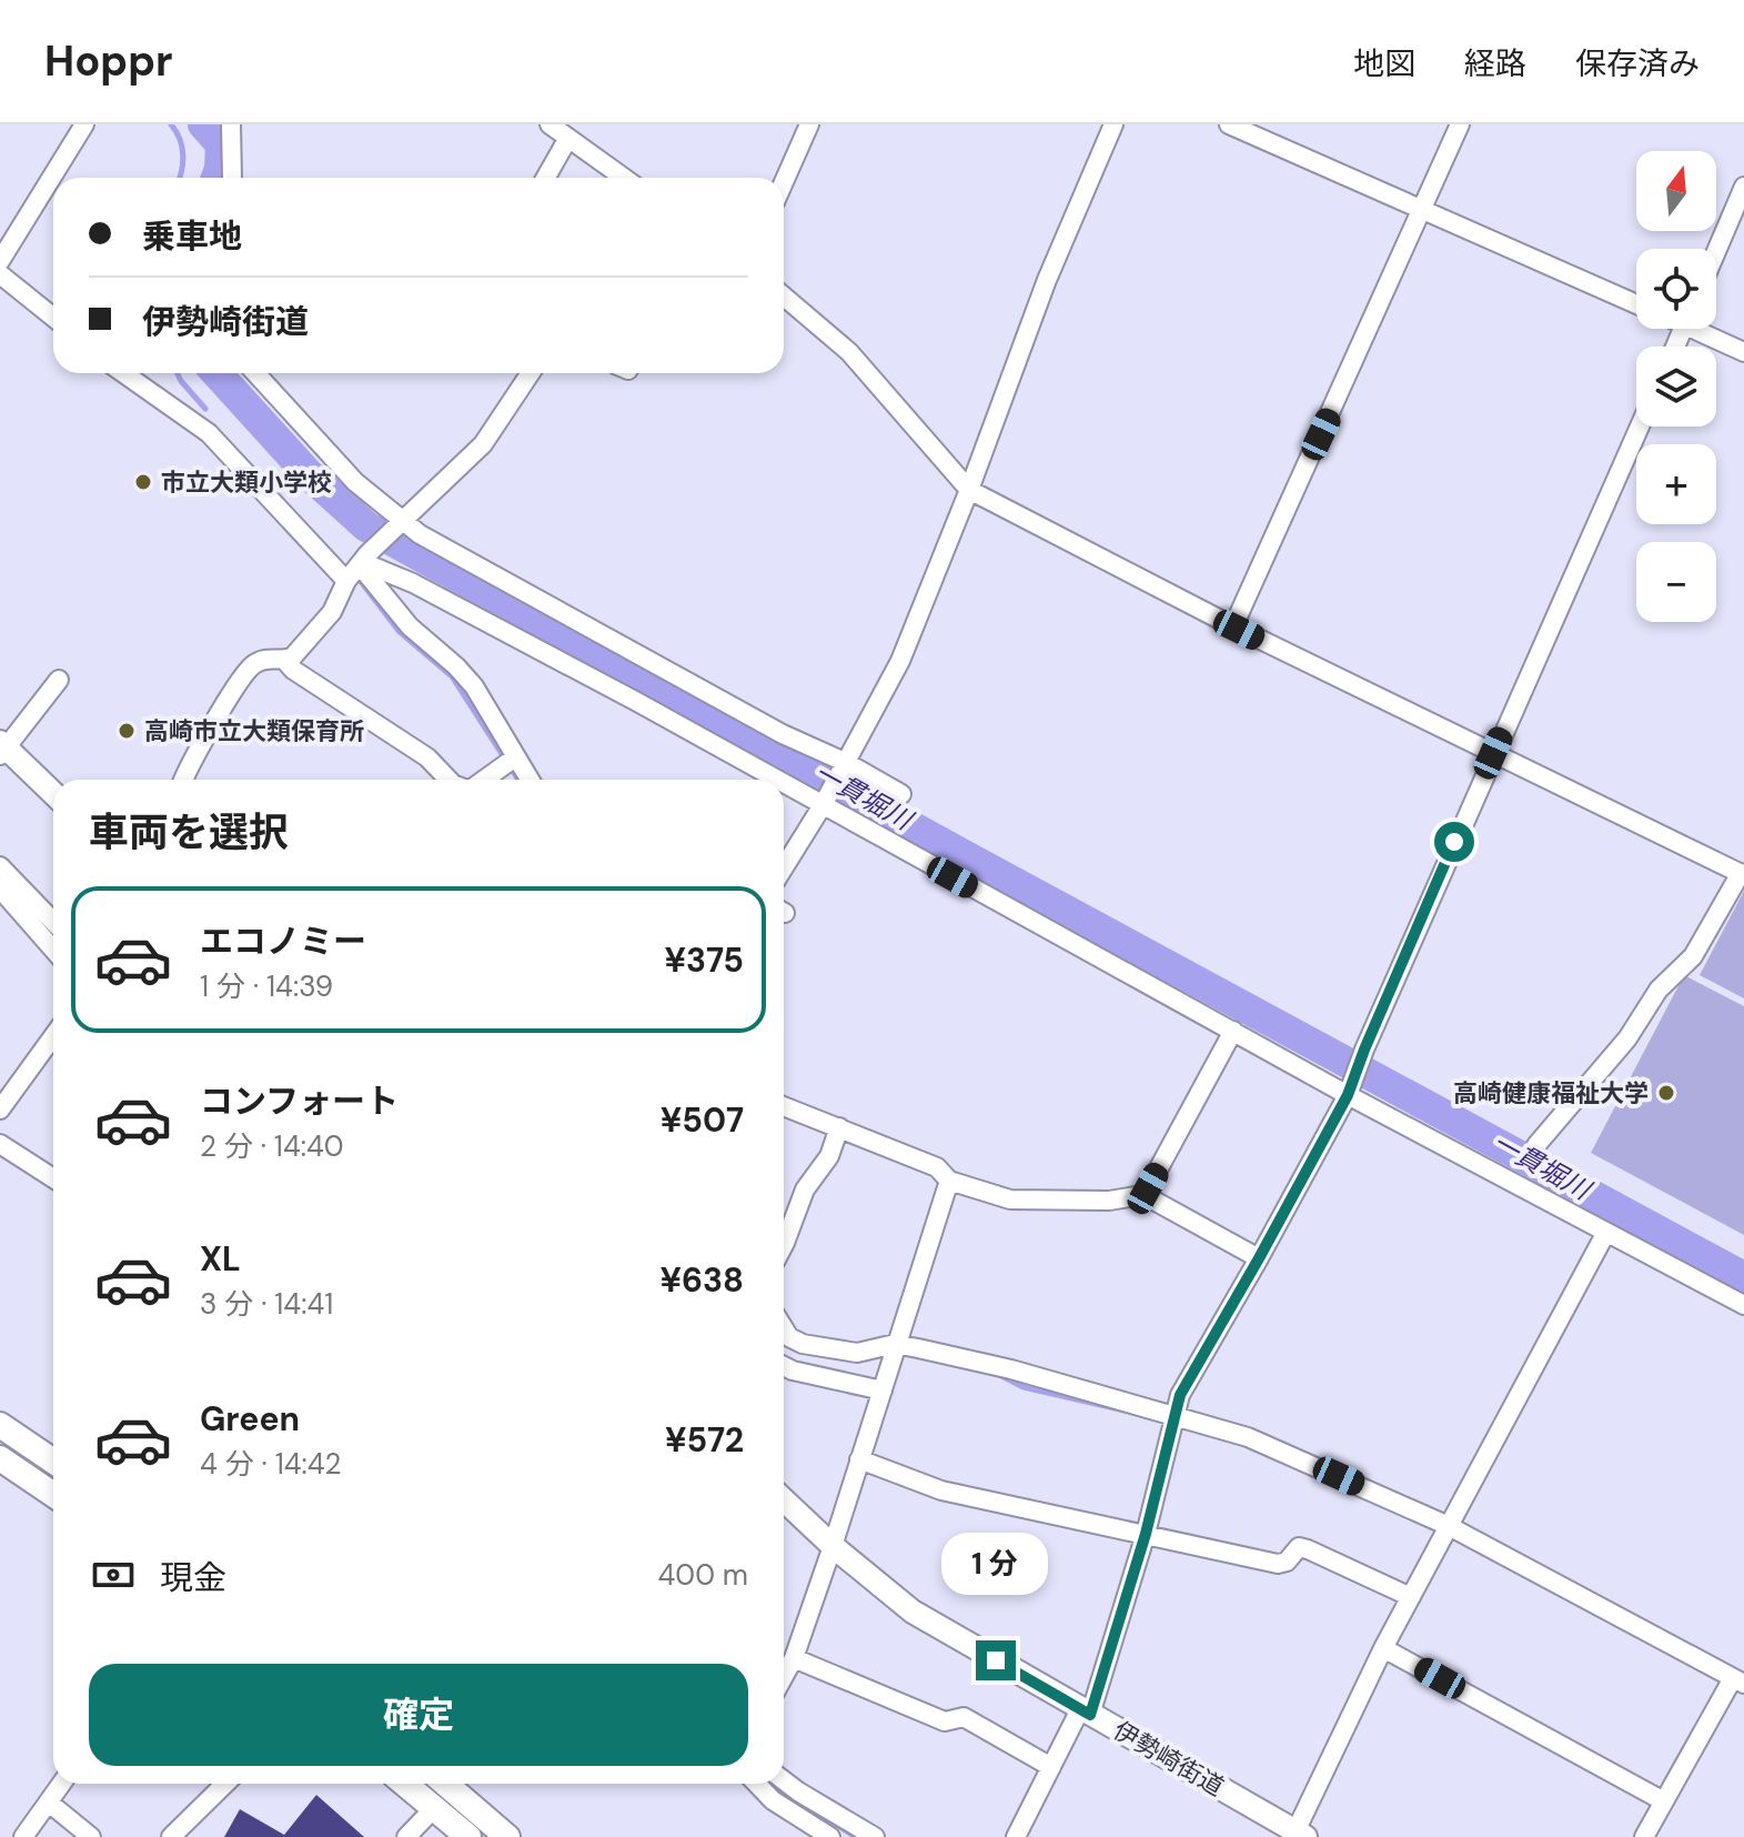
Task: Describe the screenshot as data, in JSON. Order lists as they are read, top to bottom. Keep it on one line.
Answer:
{"streets":{"main road":["伊勢崎街道"]},"water":["一貫堀川"],"places":["市立大類小学校","高崎市立大類保育所","高崎健康福祉大学"],"north":"top","page":{"header":"Hoppr","nav":["地図","経路","保存済み"],"map_buttons":["+","−"],"banner":["乗車地","伊勢崎街道"],"heading":"車両を選択","list":[{"name":"エコノミー","note":"1 分 · 14:39","value":"¥375"},{"name":"コンフォート","note":"2 分 · 14:40","value":"¥507"},{"name":"XL","note":"3 分 · 14:41","value":"¥638"},{"name":"Green","note":"4 分 · 14:42","value":"¥572"}],"pay":["現金","400 m"],"bubble":"1 分","buttons":"確定"}}
